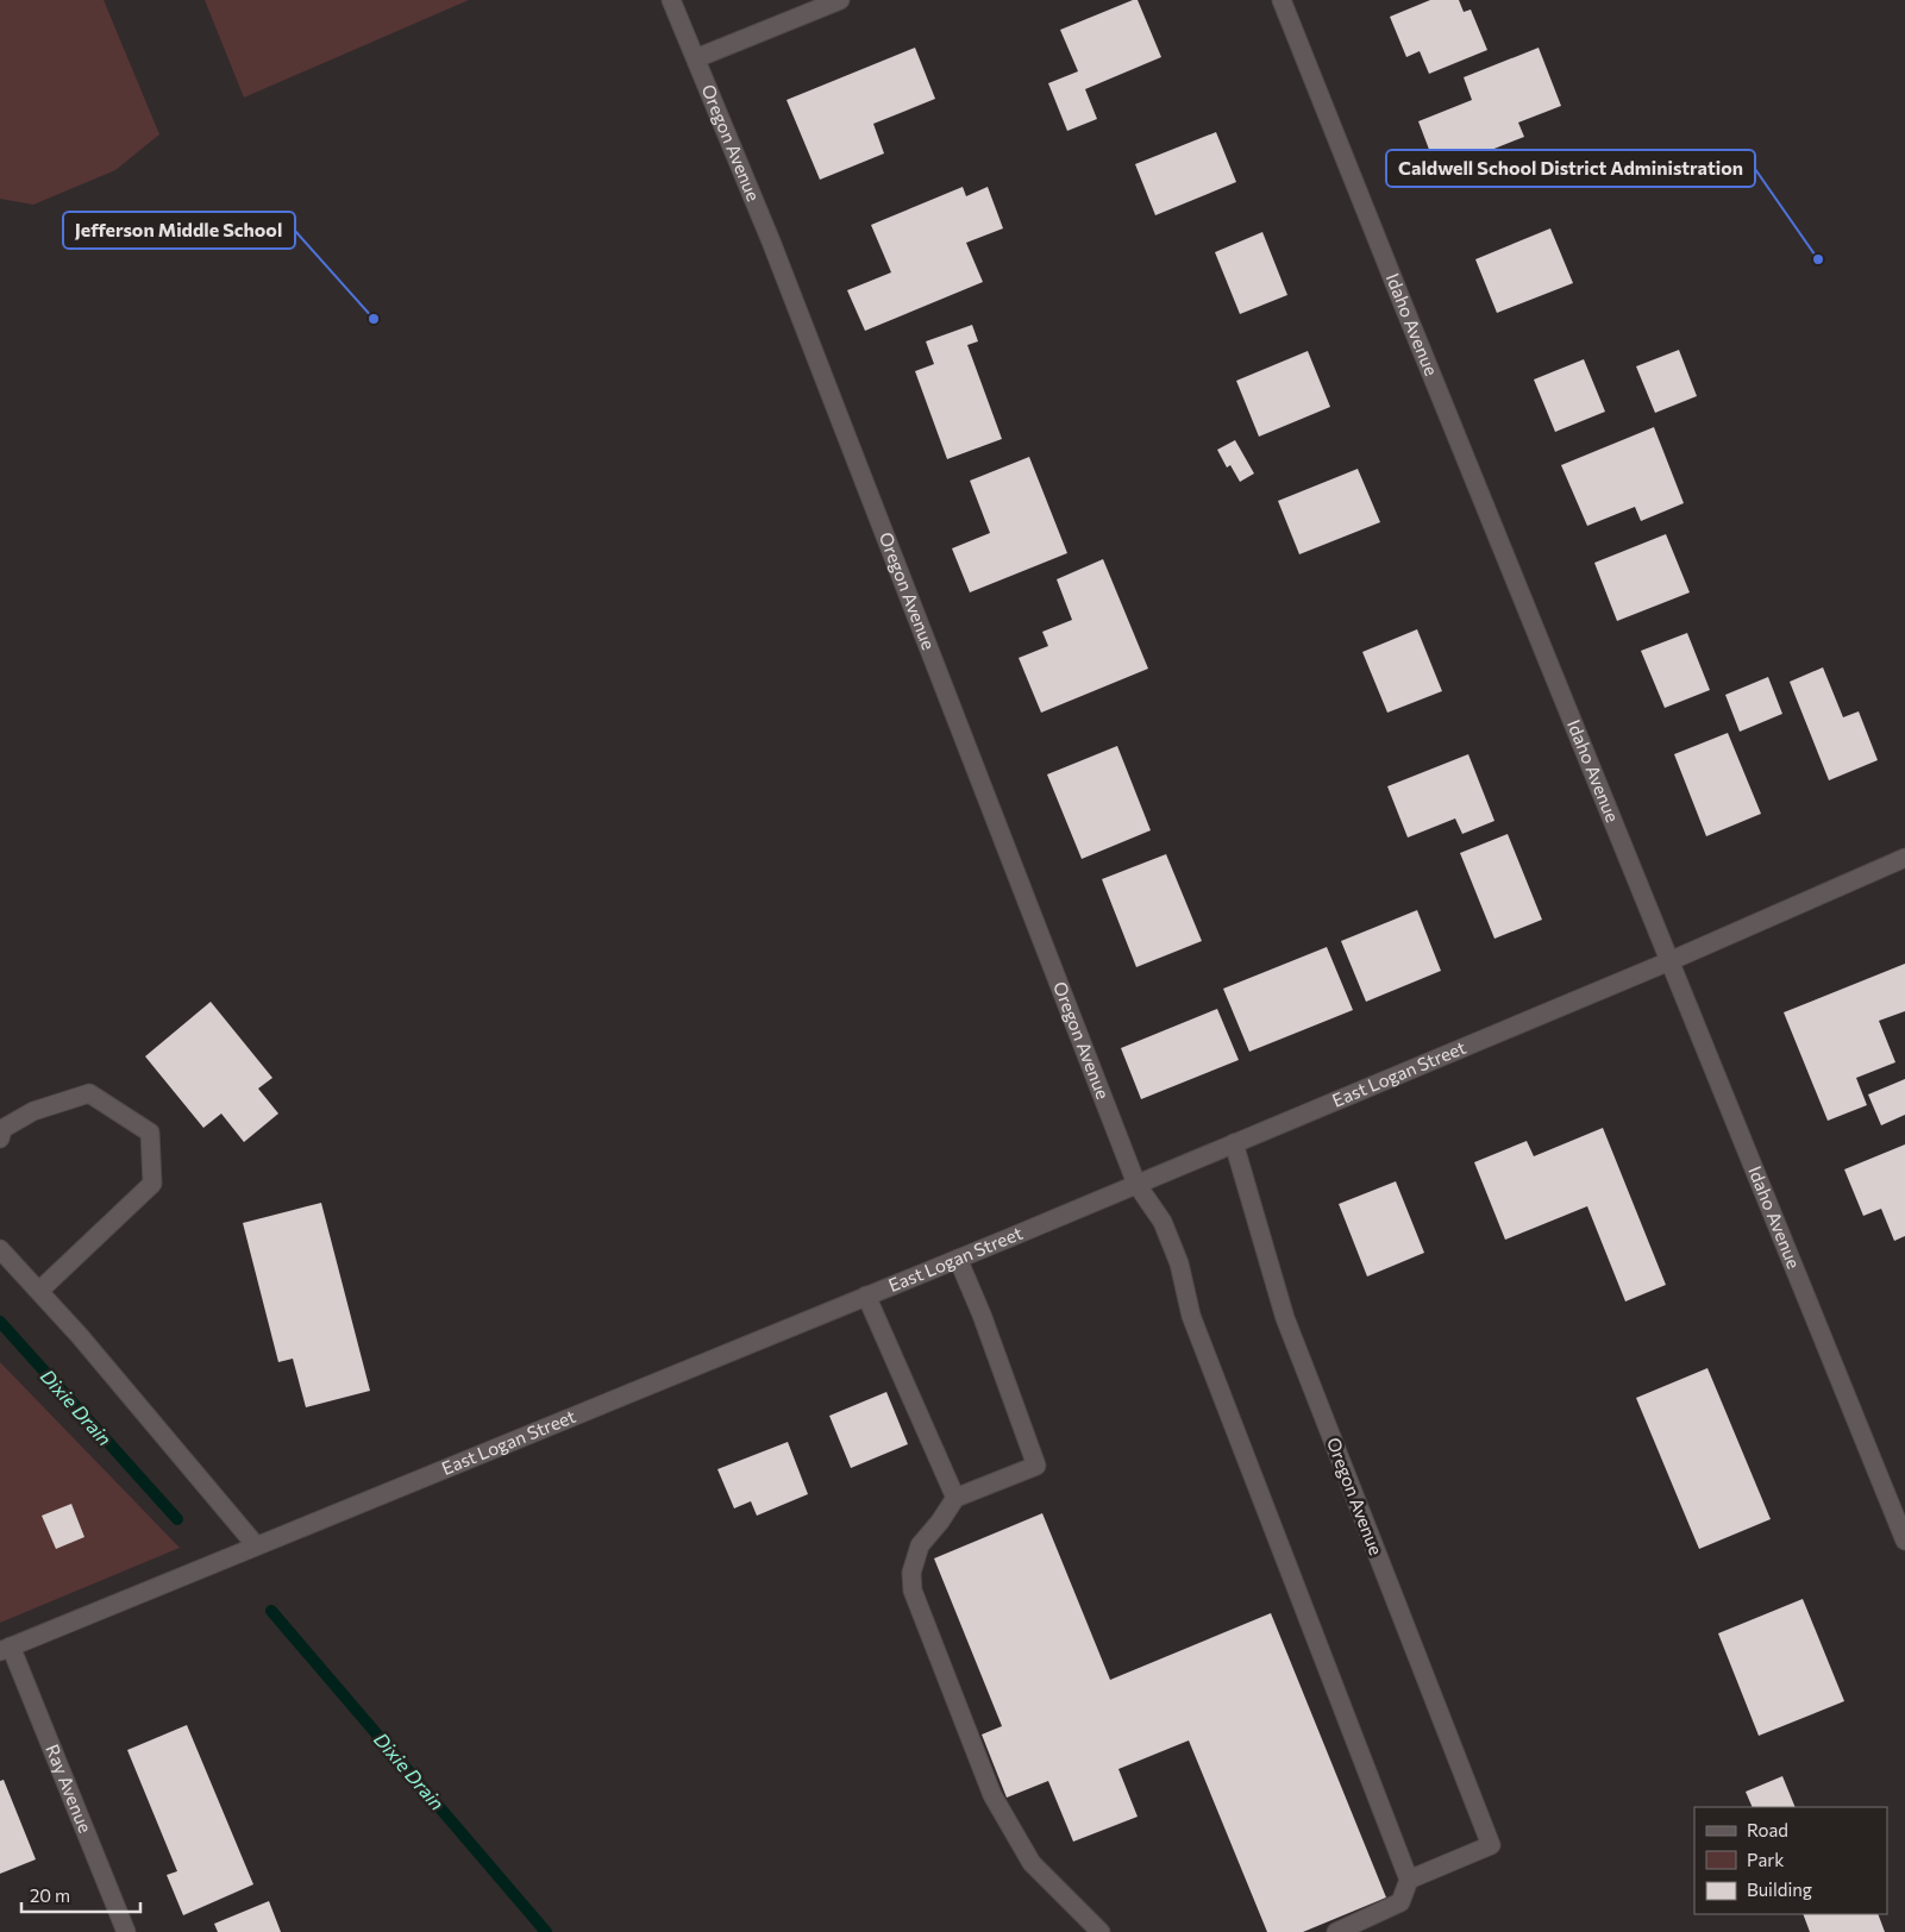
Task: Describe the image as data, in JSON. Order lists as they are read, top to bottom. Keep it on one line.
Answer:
{"streets":{"street":["Oregon Avenue","Idaho Avenue","East Logan Street","Ray Avenue"]},"crossings":[["Oregon Avenue","East Logan Street"],["Idaho Avenue","East Logan Street"],["East Logan Street","Ray Avenue"]],"water":["Dixie Drain"],"places":["Caldwell School District Administration","Jefferson Middle School"],"legend":["Road","Park","Building"],"scale_bar":"20 m"}
